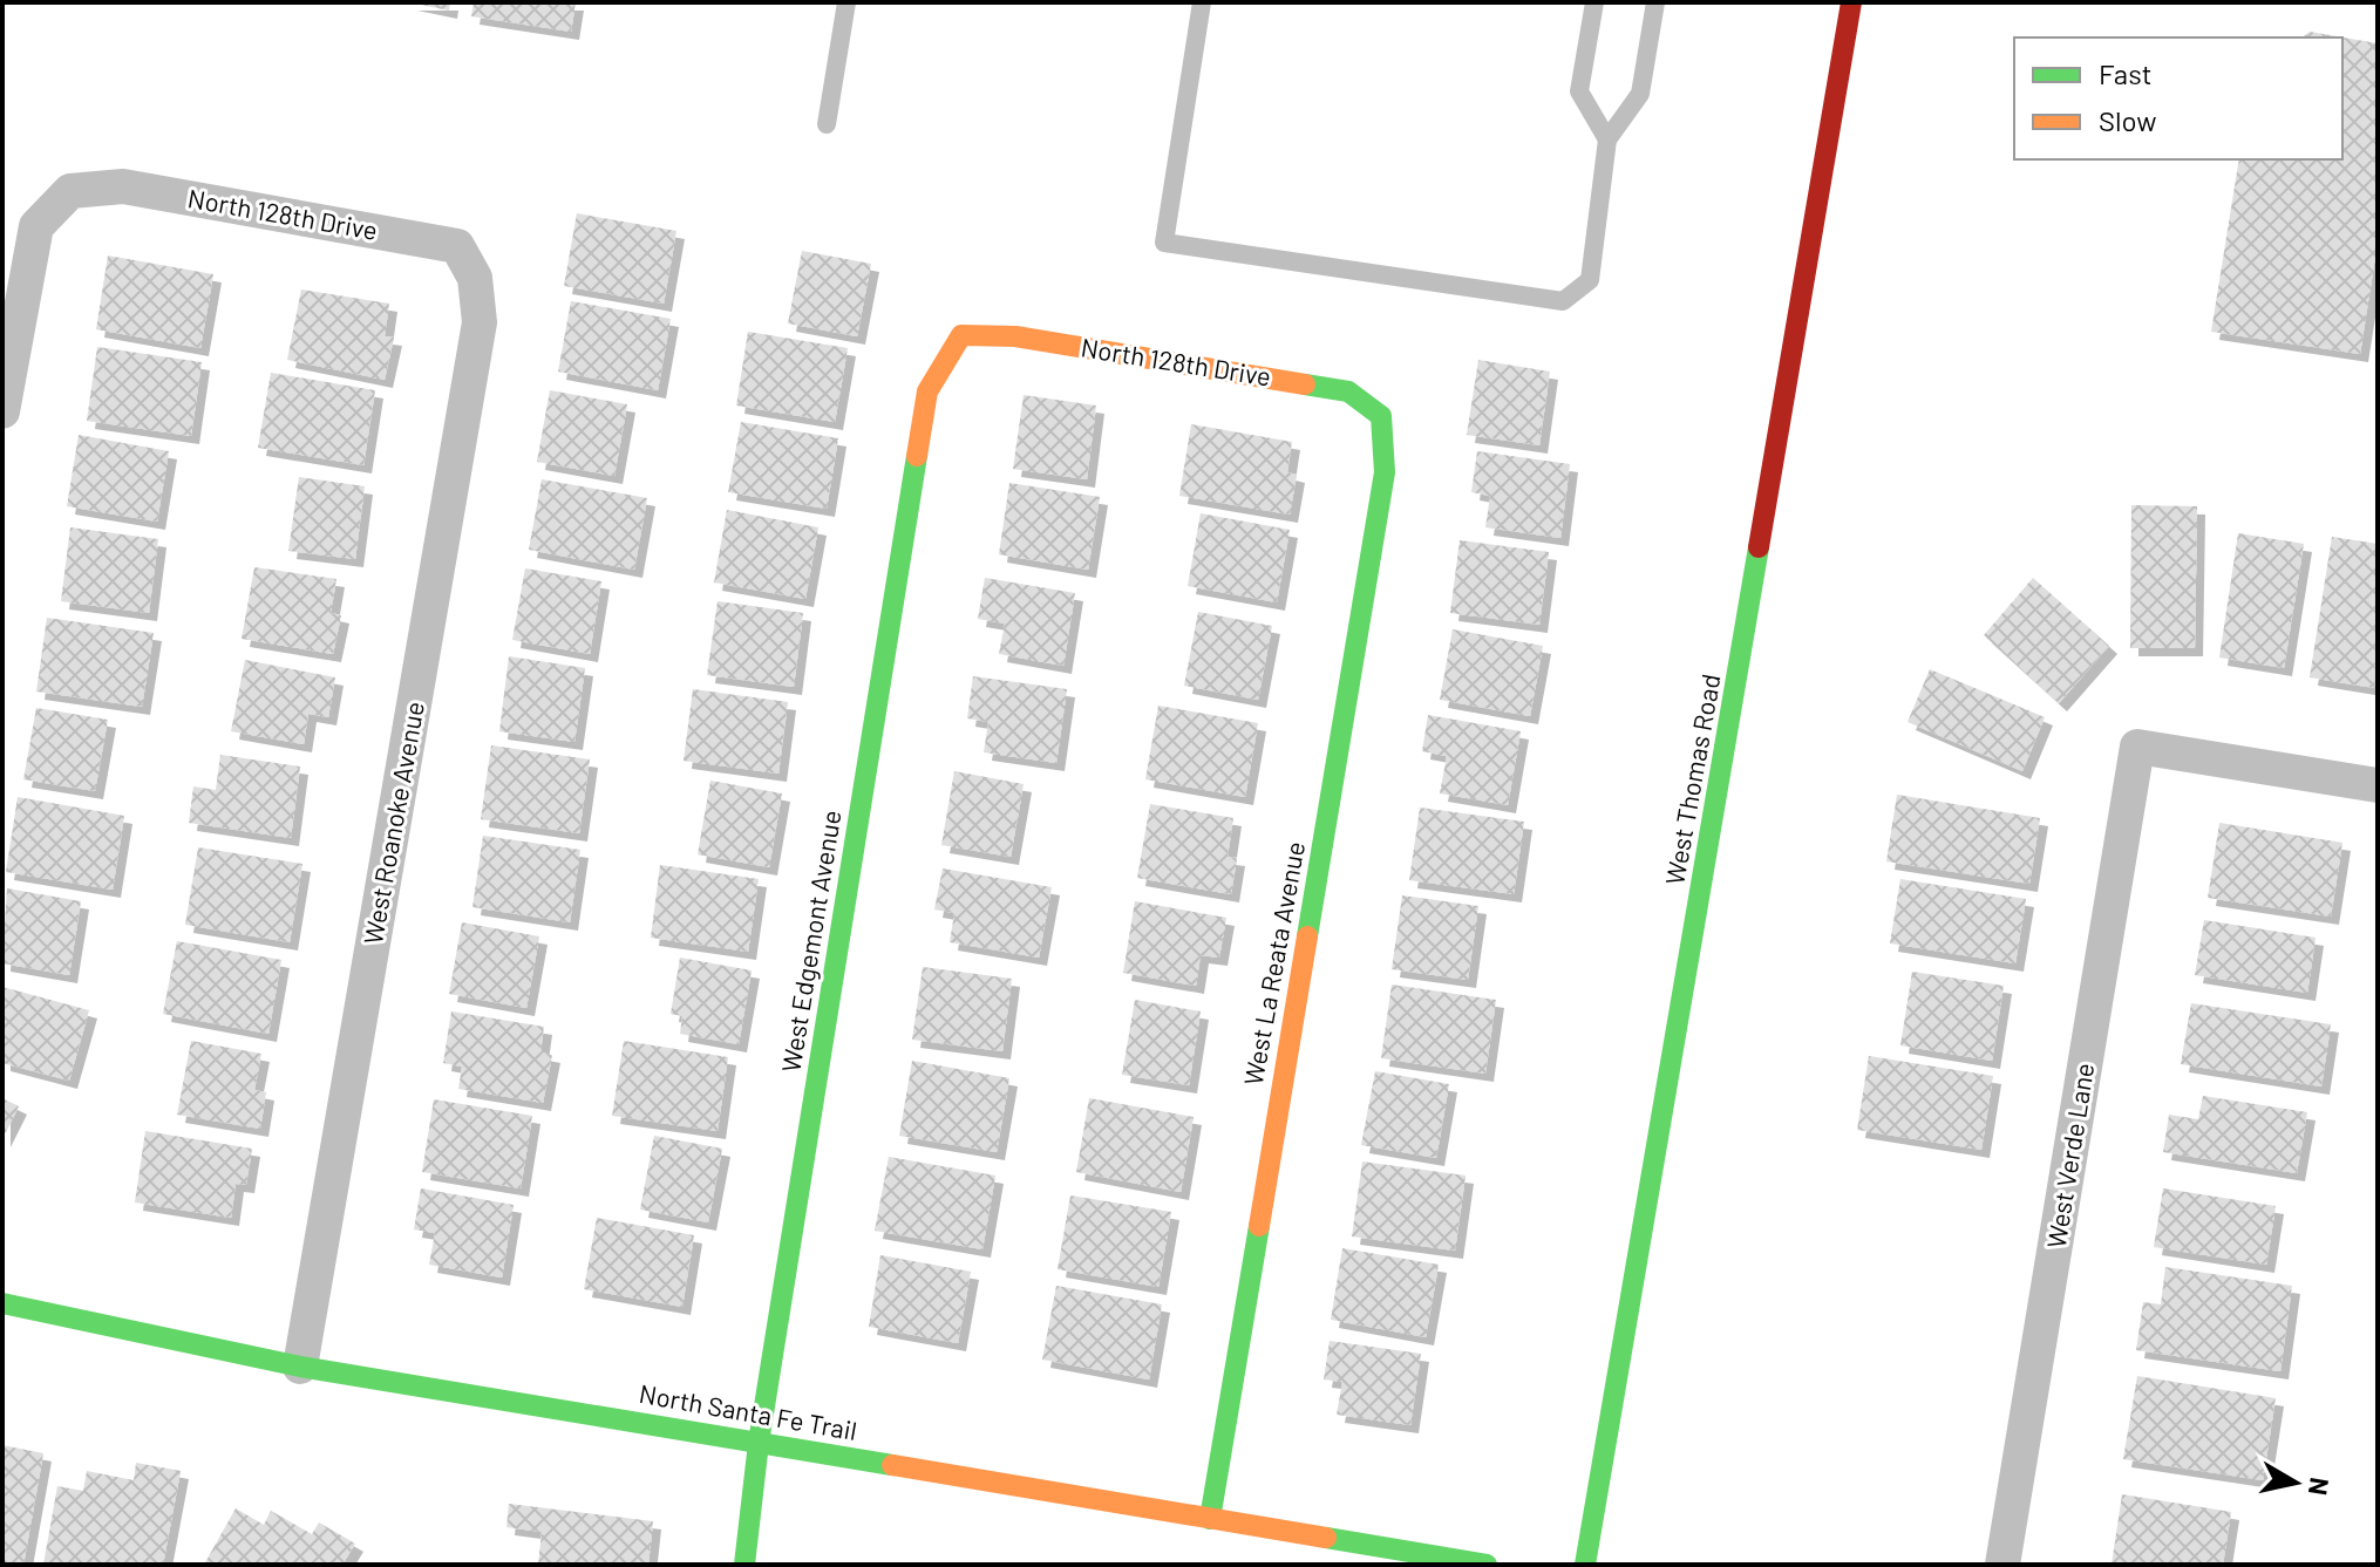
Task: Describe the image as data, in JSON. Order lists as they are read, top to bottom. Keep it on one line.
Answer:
{"streets":{"street":["North 128th Drive","West Thomas Road","West Roanoke Avenue","West Edgemont Avenue","West La Reata Avenue","West Verde Lane","North Santa Fe Trail"]},"crossings":[["North 128th Drive","West Roanoke Avenue"],["North 128th Drive","West Edgemont Avenue"],["North 128th Drive","West La Reata Avenue"],["West Roanoke Avenue","North Santa Fe Trail"],["West Edgemont Avenue","North Santa Fe Trail"],["West La Reata Avenue","North Santa Fe Trail"]],"legend":["Fast","Slow"],"north":"right"}
